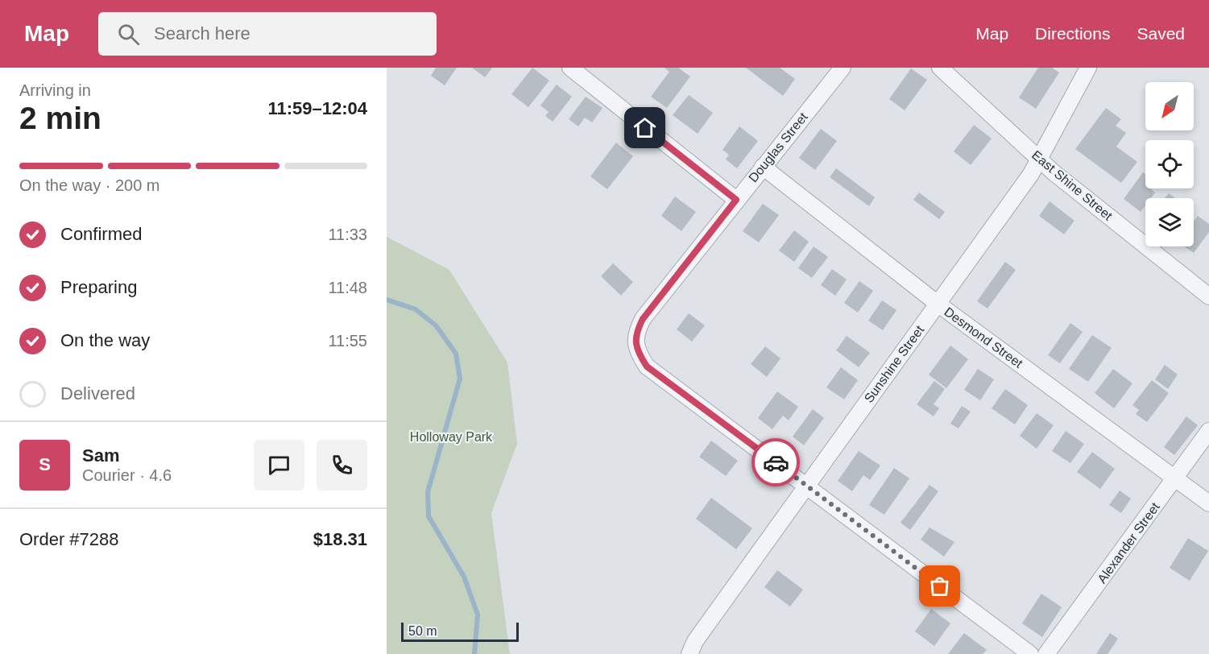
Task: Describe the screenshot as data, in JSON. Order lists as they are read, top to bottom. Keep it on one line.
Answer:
{"streets":{"street":["Douglas Street","East Shine Street","Desmond Street","Sunshine Street","Alexander Street"]},"crossings":[["Douglas Street","Desmond Street"],["Douglas Street","Sunshine Street"],["East Shine Street","Sunshine Street"],["Desmond Street","Sunshine Street"],["Desmond Street","Alexander Street"]],"parks":["Holloway Park"],"scale_bar":"50 m","north":"bottom left","page":{"header":"Map","search":"Search here","nav":["Map","Directions","Saved"],"heading":["2 min","Arriving in","11:59–12:04"],"panel":["Sam","Courier · 4.6","Order #7288","$18.31"],"bar":"On the way · 200 m","list":[["Confirmed","11:33"],["Preparing","11:48"],["On the way","11:55"],"Delivered"],"round":"S","scale":"50 m"}}
